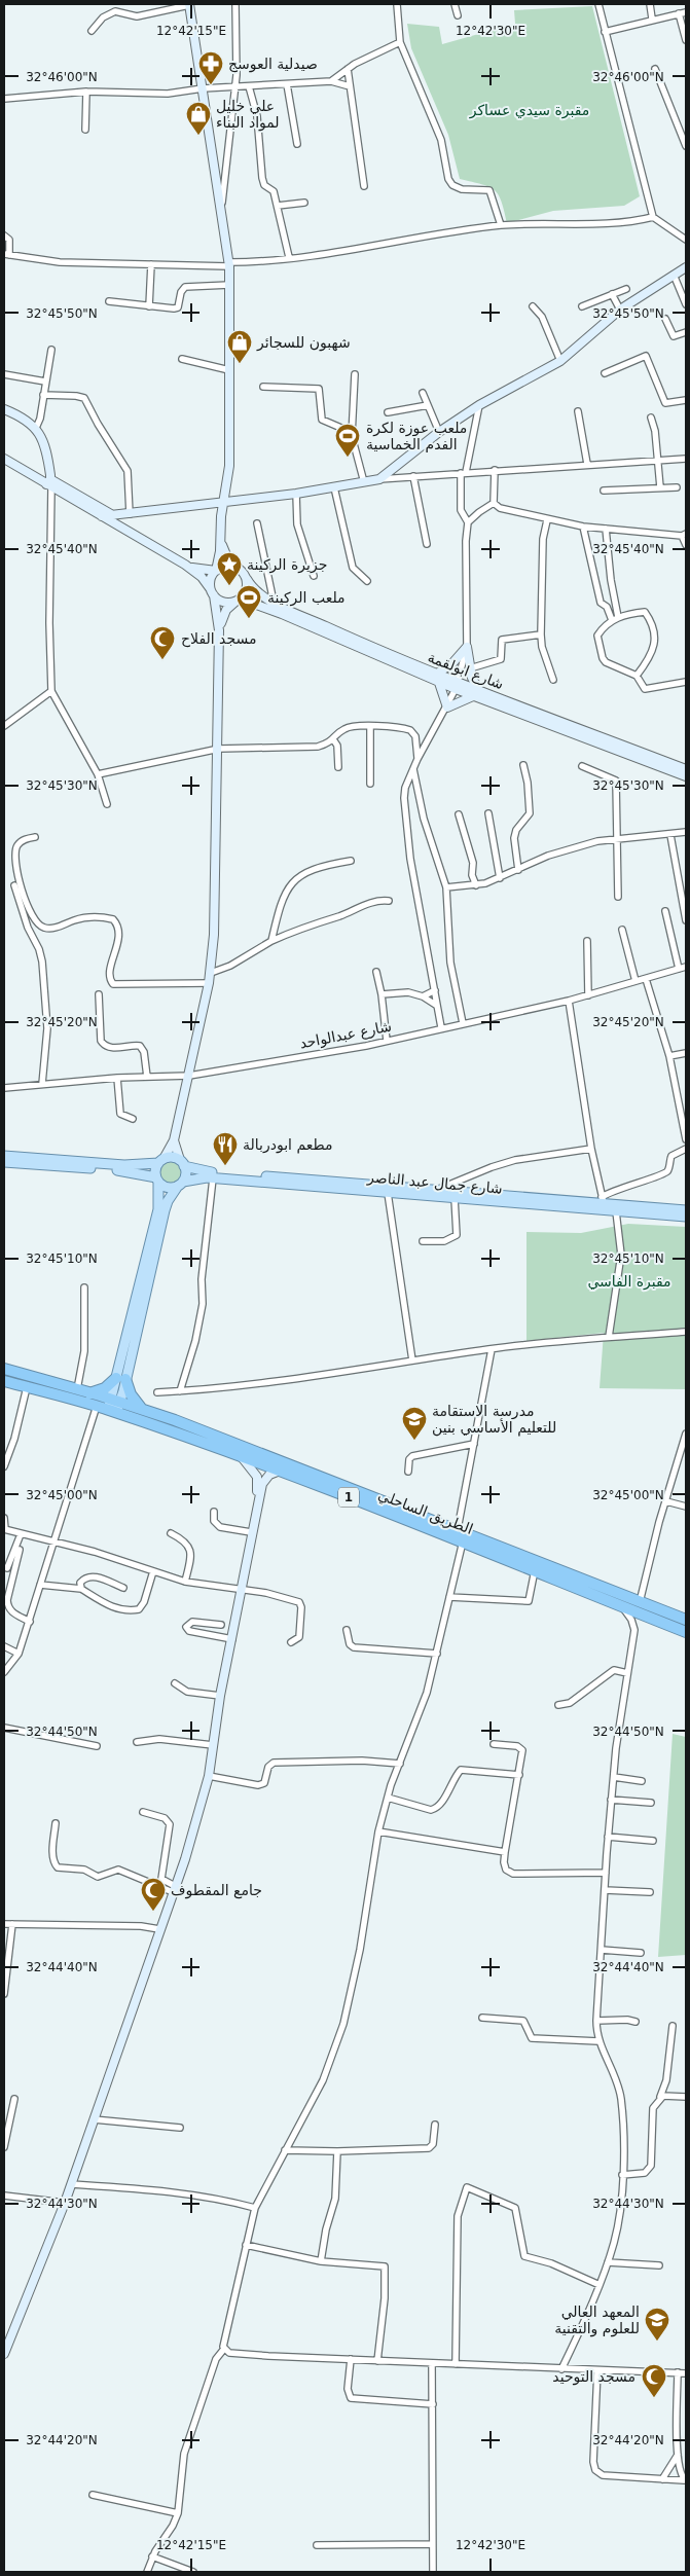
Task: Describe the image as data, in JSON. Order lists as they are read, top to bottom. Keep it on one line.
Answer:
{"streets":{"highway":["1","الطريق الساحلي"],"main road":["شارع جمال عبد الناصر"],"street":["شارع ابولقمة","شارع عبدالواحد"]},"parks":["مقبرة سيدي عساكر","مقبرة الفاسي"],"places":{"pharmacy":["صيدلية العوسج"],"shop":["علي خليل لمواد البناء","شهبون للسجائر"],"sports":["ملعب عوزة لكرة الفدم الخماسية","ملعب الركينة"],"place":["جزيرة الركينة"],"mosque":["مسجد الفلاح","جامع المقطوف","مسجد التوحيد"],"restaurant":["مطعم ابودربالة"],"school or university":["مدرسة الاستقامة للتعليم الأساسي بنين","المعهد العالي للعلوم والتقنية"]},"coordinates":["12°42'15\"E","12°42'30\"E","32°46'00\"N","32°45'50\"N","32°45'40\"N","32°45'30\"N","32°45'20\"N","32°45'10\"N","32°45'00\"N","32°44'50\"N","32°44'40\"N","32°44'30\"N","32°44'20\"N"]}
